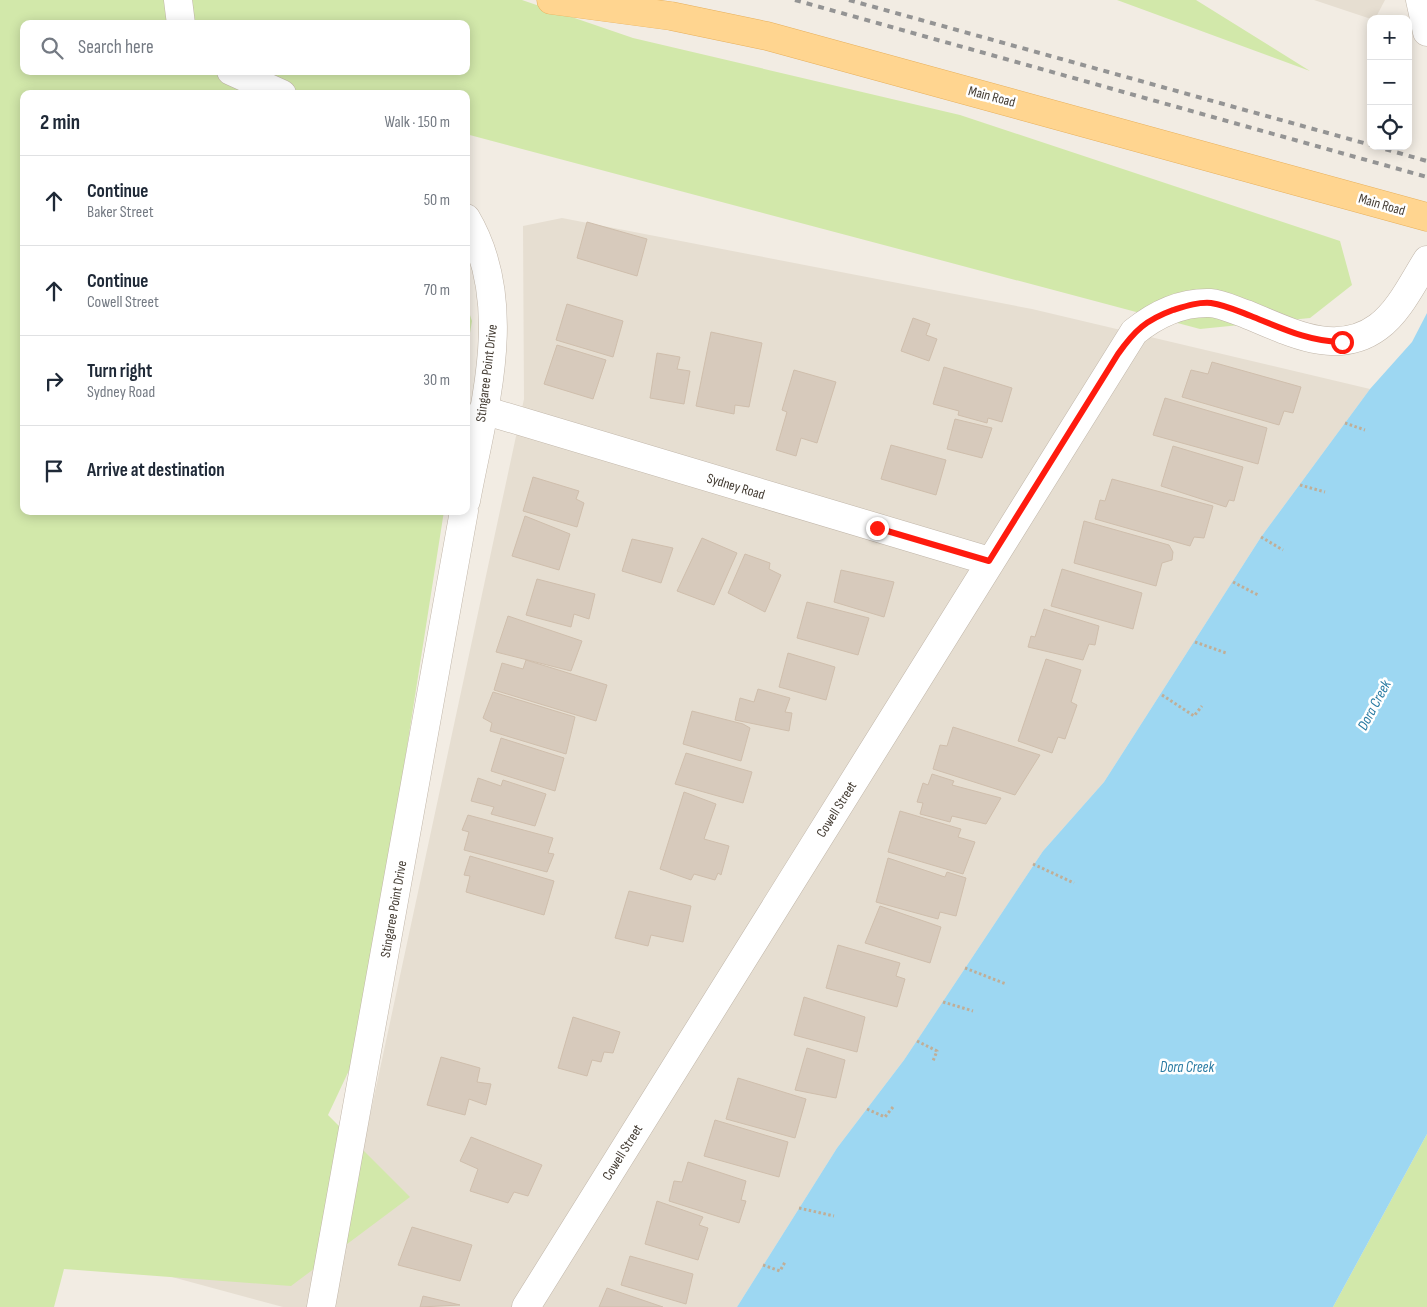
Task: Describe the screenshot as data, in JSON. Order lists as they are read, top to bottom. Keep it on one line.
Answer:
{"streets":{"main road":["Main Road"],"street":["Stingaree Point Drive","Sydney Road","Cowell Street"]},"crossings":[["Stingaree Point Drive","Sydney Road"],["Sydney Road","Cowell Street"]],"water":["Dora Creek"],"page":{"map_buttons":["+","−"],"search":"Search here","heading":["2 min","Walk · 150 m"],"list":[["Continue","Baker Street","50 m"],["Continue","Cowell Street","70 m"],["Turn right","Sydney Road","30 m"],"Arrive at destination"]}}
